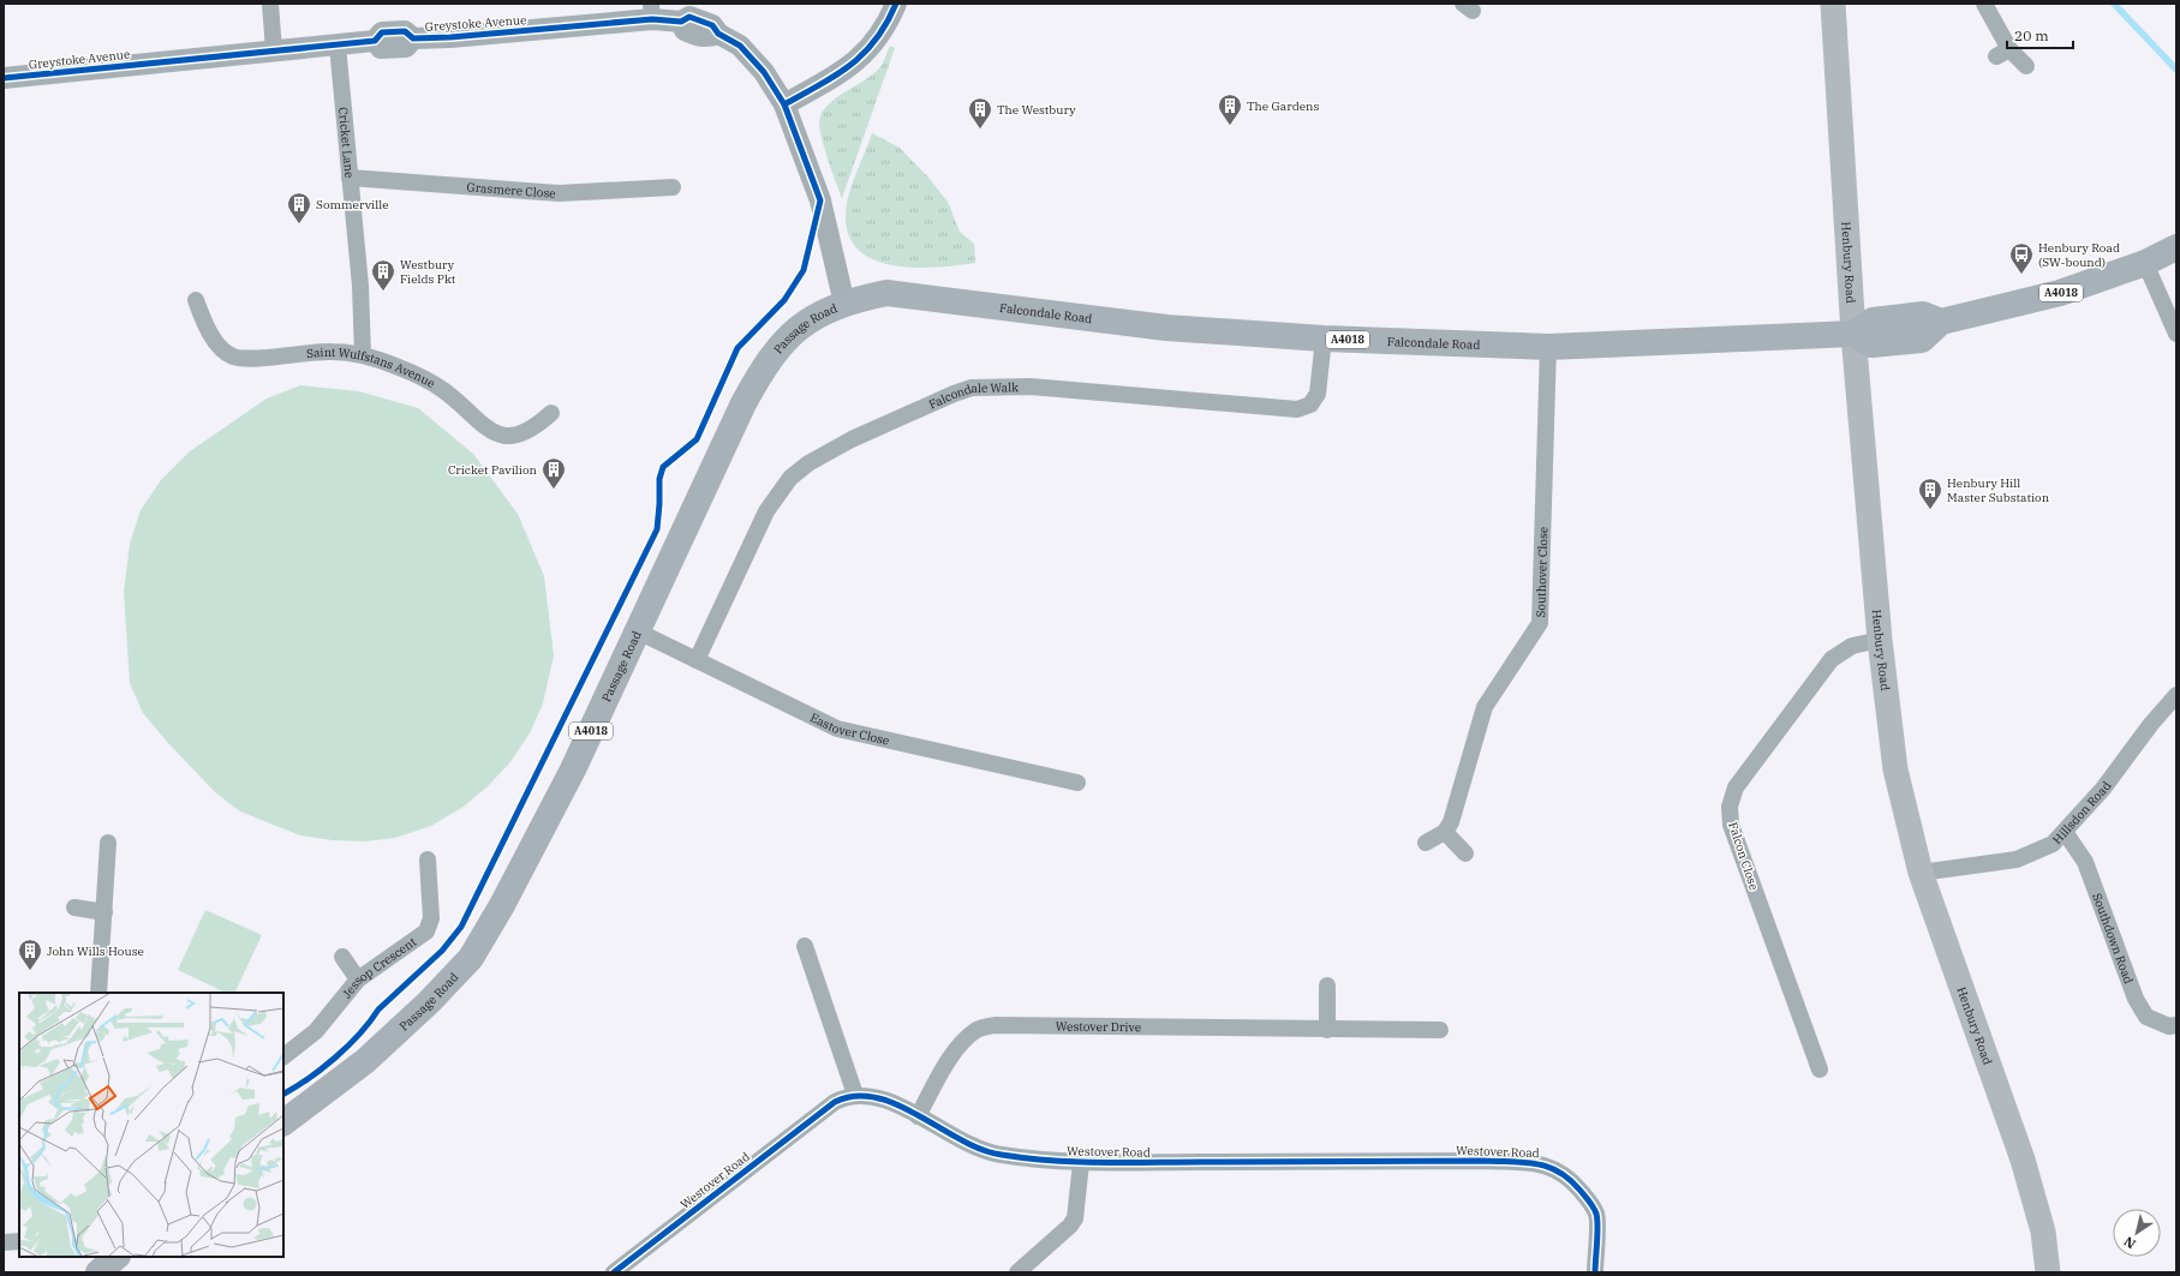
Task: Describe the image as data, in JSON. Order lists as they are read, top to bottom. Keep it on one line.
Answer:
{"streets":{"main road":["Henbury Road","A4018","Falcondale Road","Passage Road"],"street":["Greystoke Avenue","Cricket Lane","Grasmere Close","Saint Wulfstans Avenue","Falcondale Walk","Southover Close","Eastover Close","Hillsdon Road","Falcon Close","Southdown Road","Jessop Crescent","Westover Drive","Westover Road"]},"crossings":[["Greystoke Avenue","Cricket Lane"],["Greystoke Avenue","Falcondale Road"],["Greystoke Avenue","Passage Road"],["Cricket Lane","Grasmere Close"],["Cricket Lane","Saint Wulfstans Avenue"],["Henbury Road","Falcondale Road"],["Henbury Road","Hillsdon Road"],["Henbury Road","Falcon Close"],["Falcondale Road","Passage Road"],["Falcondale Road","Falcondale Walk"],["Falcondale Road","Southover Close"],["Passage Road","Eastover Close"],["Falcondale Walk","Eastover Close"],["Hillsdon Road","Southdown Road"],["Westover Drive","Westover Road"]],"places":{"building":["The Gardens","The Westbury","Sommerville","Westbury Fields Pkt","Cricket Pavilion","Henbury Hill Master Substation","John Wills House"],"bus stop":["Henbury Road (SW-bound)"]},"scale_bar":"20 m","north":"bottom left"}
